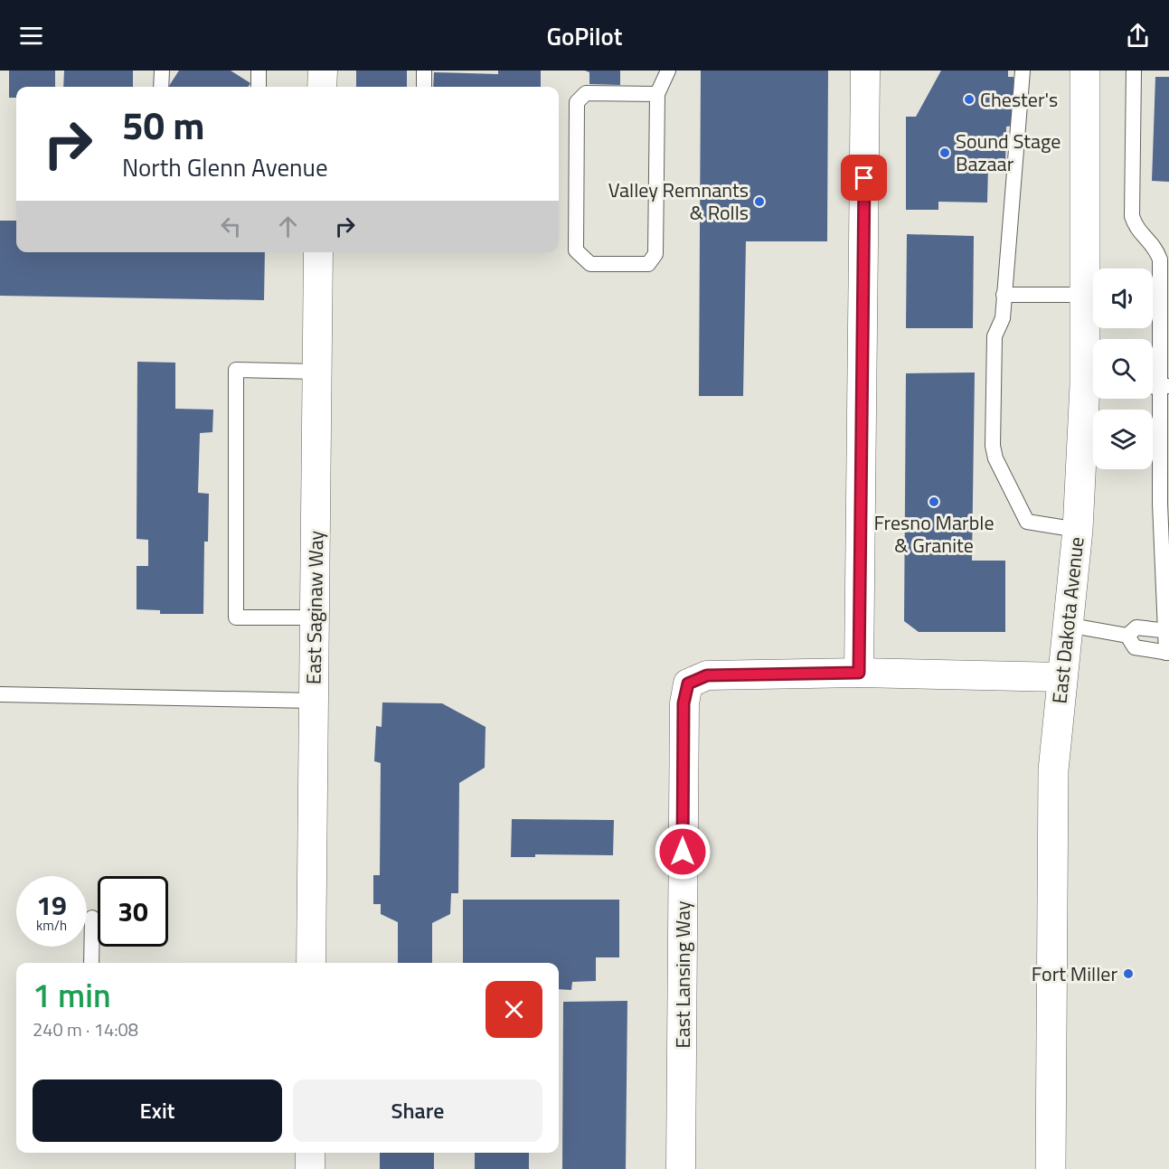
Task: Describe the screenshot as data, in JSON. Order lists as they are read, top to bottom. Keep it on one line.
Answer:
{"streets":{"street":["East Saginaw Way","East Dakota Avenue","East Lansing Way"]},"places":["Chester's","Sound Stage Bazaar","Valley Remnants & Rolls","Fresno Marble & Granite","Fort Miller"],"page":{"header":"GoPilot","turn":["50 m","North Glenn Avenue"],"speed":"19 km/h","limit":"30","heading":["1 min","240 m · 14:08"],"buttons":["Exit","Share"]}}
